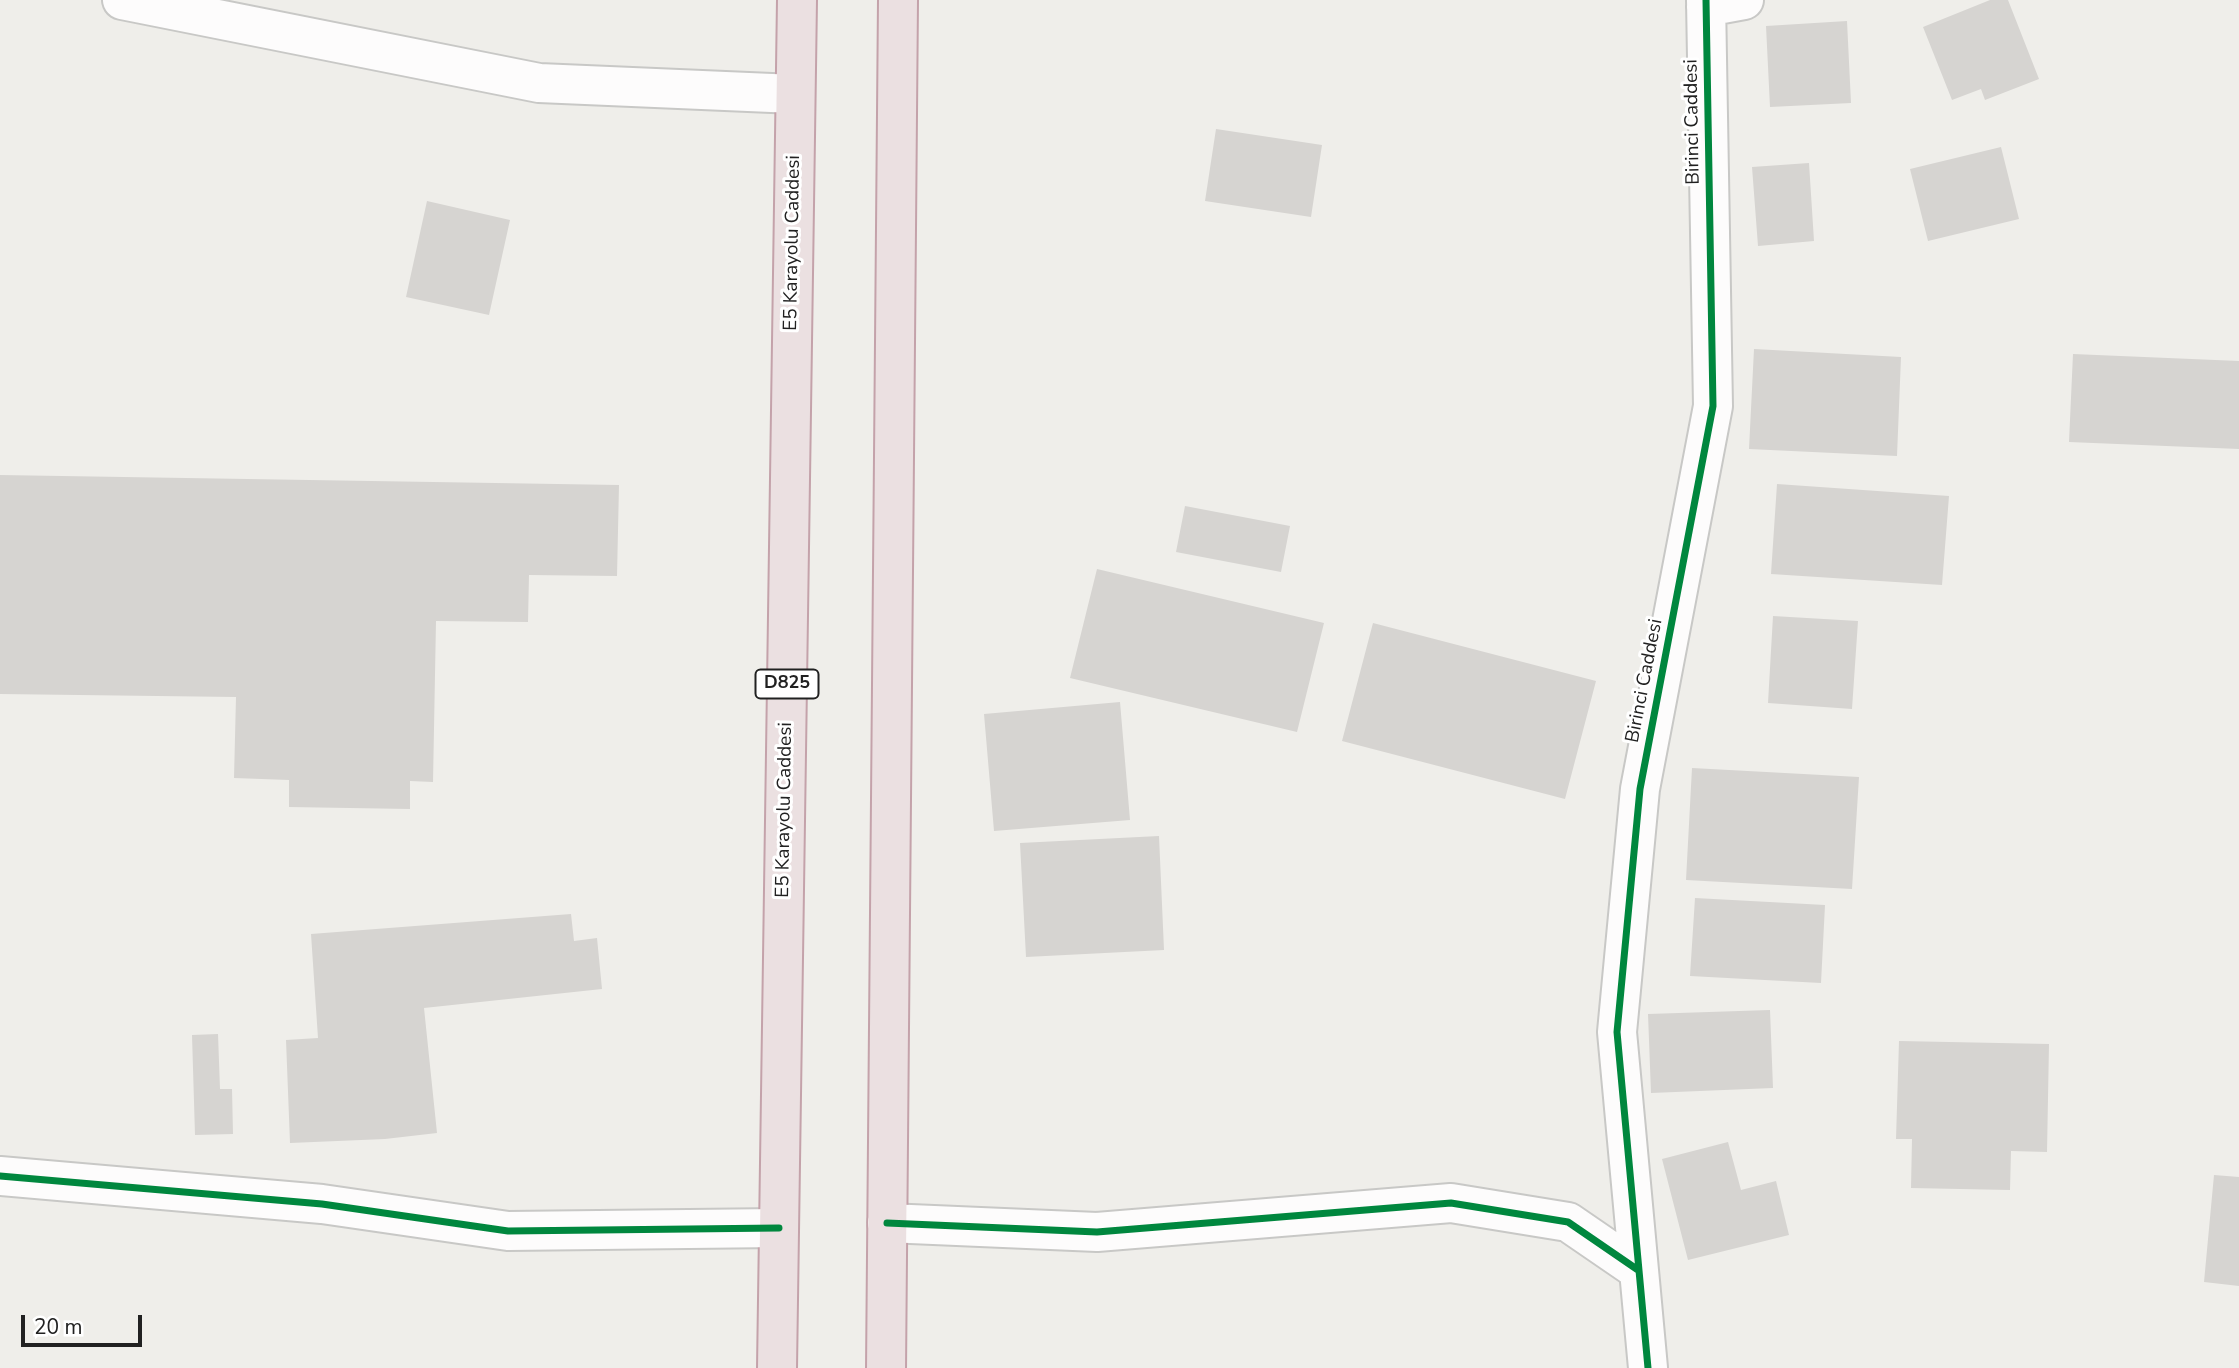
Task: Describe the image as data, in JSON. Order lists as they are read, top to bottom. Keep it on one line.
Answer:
{"streets":{"highway":["E5 Karayolu Caddesi","D825"],"street":["Birinci Caddesi"]},"scale_bar":"20 m"}
